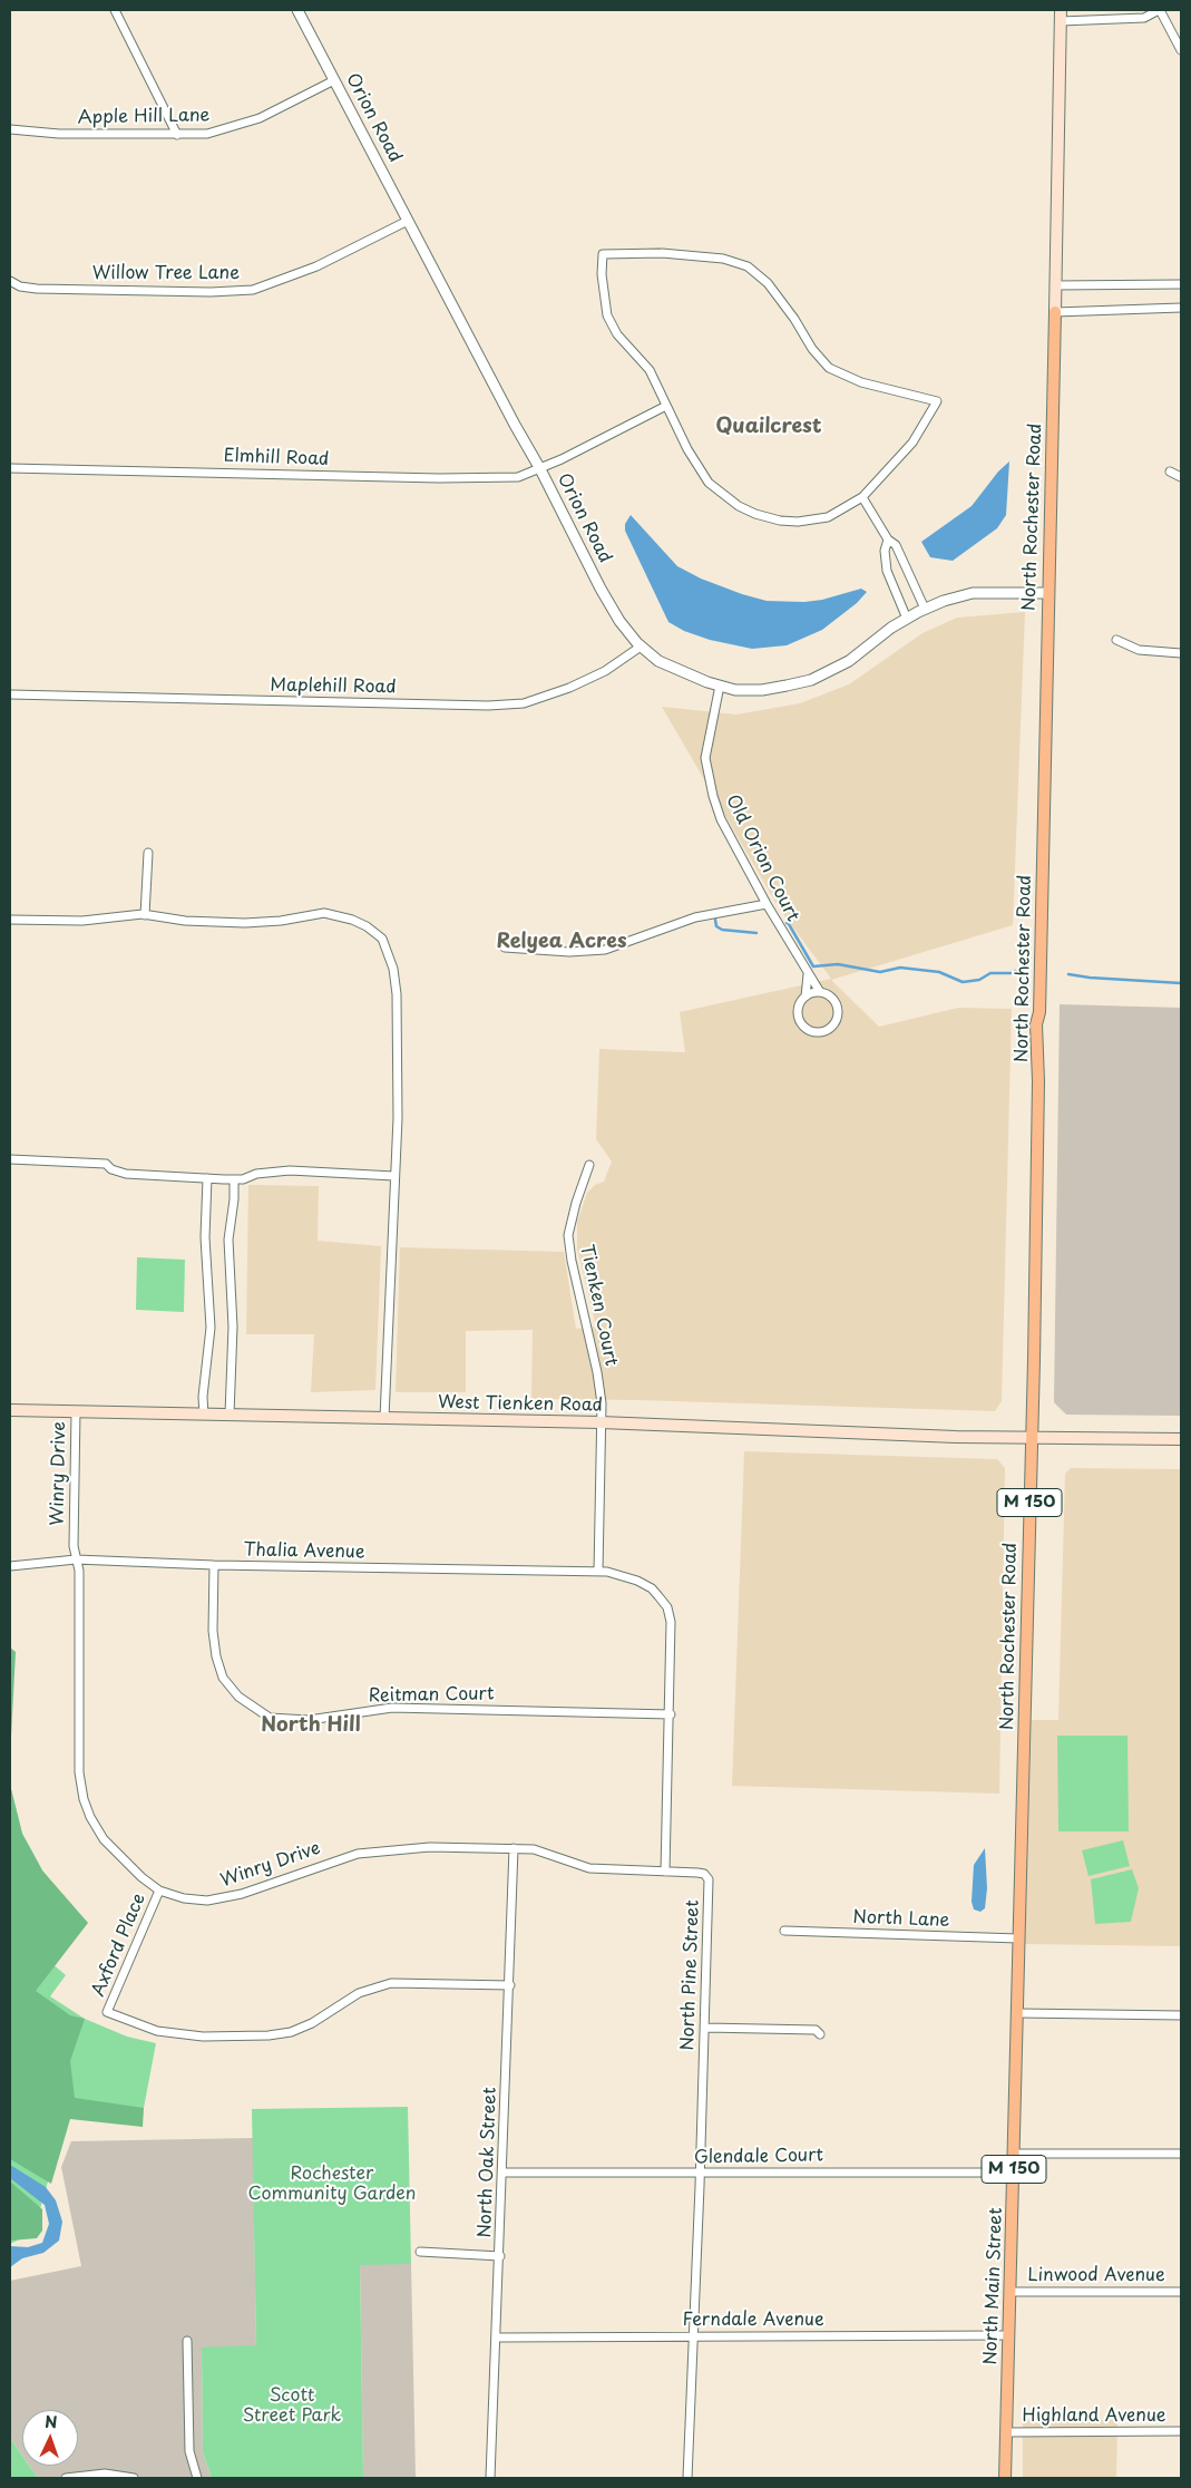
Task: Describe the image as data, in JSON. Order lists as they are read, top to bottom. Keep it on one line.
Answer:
{"streets":{"main road":["North Rochester Road","West Tienken Road","M 150","North Main Street"],"street":["Apple Hill Lane","Orion Road","Willow Tree Lane","Elmhill Road","Maplehill Road","Old Orion Court","Tienken Court","Winry Drive","Thalia Avenue","Reitman Court","North Lane","Axford Place","North Pine Street","Glendale Court","North Oak Street","Linwood Avenue","Ferndale Avenue","Highland Avenue"]},"crossings":[["Apple Hill Lane","Orion Road"],["Orion Road","Willow Tree Lane"],["Orion Road","Elmhill Road"],["Orion Road","North Rochester Road"],["Orion Road","Maplehill Road"],["Orion Road","Old Orion Court"],["North Rochester Road","West Tienken Road"],["North Rochester Road","North Lane"],["North Rochester Road","North Main Street"],["Tienken Court","West Tienken Road"],["West Tienken Road","Winry Drive"],["Winry Drive","Thalia Avenue"],["Winry Drive","Axford Place"],["Winry Drive","North Pine Street"],["Winry Drive","North Oak Street"],["Thalia Avenue","Reitman Court"],["North Lane","North Main Street"],["Axford Place","North Oak Street"],["North Pine Street","Glendale Court"],["North Pine Street","Ferndale Avenue"],["Glendale Court","North Oak Street"],["Glendale Court","North Main Street"],["North Oak Street","Ferndale Avenue"],["Linwood Avenue","North Main Street"],["North Main Street","Ferndale Avenue"],["North Main Street","Highland Avenue"]],"districts":["Quailcrest","Relyea Acres","North Hill"],"parks":["Rochester Community Garden","Scott Street Park"],"north":"top"}
